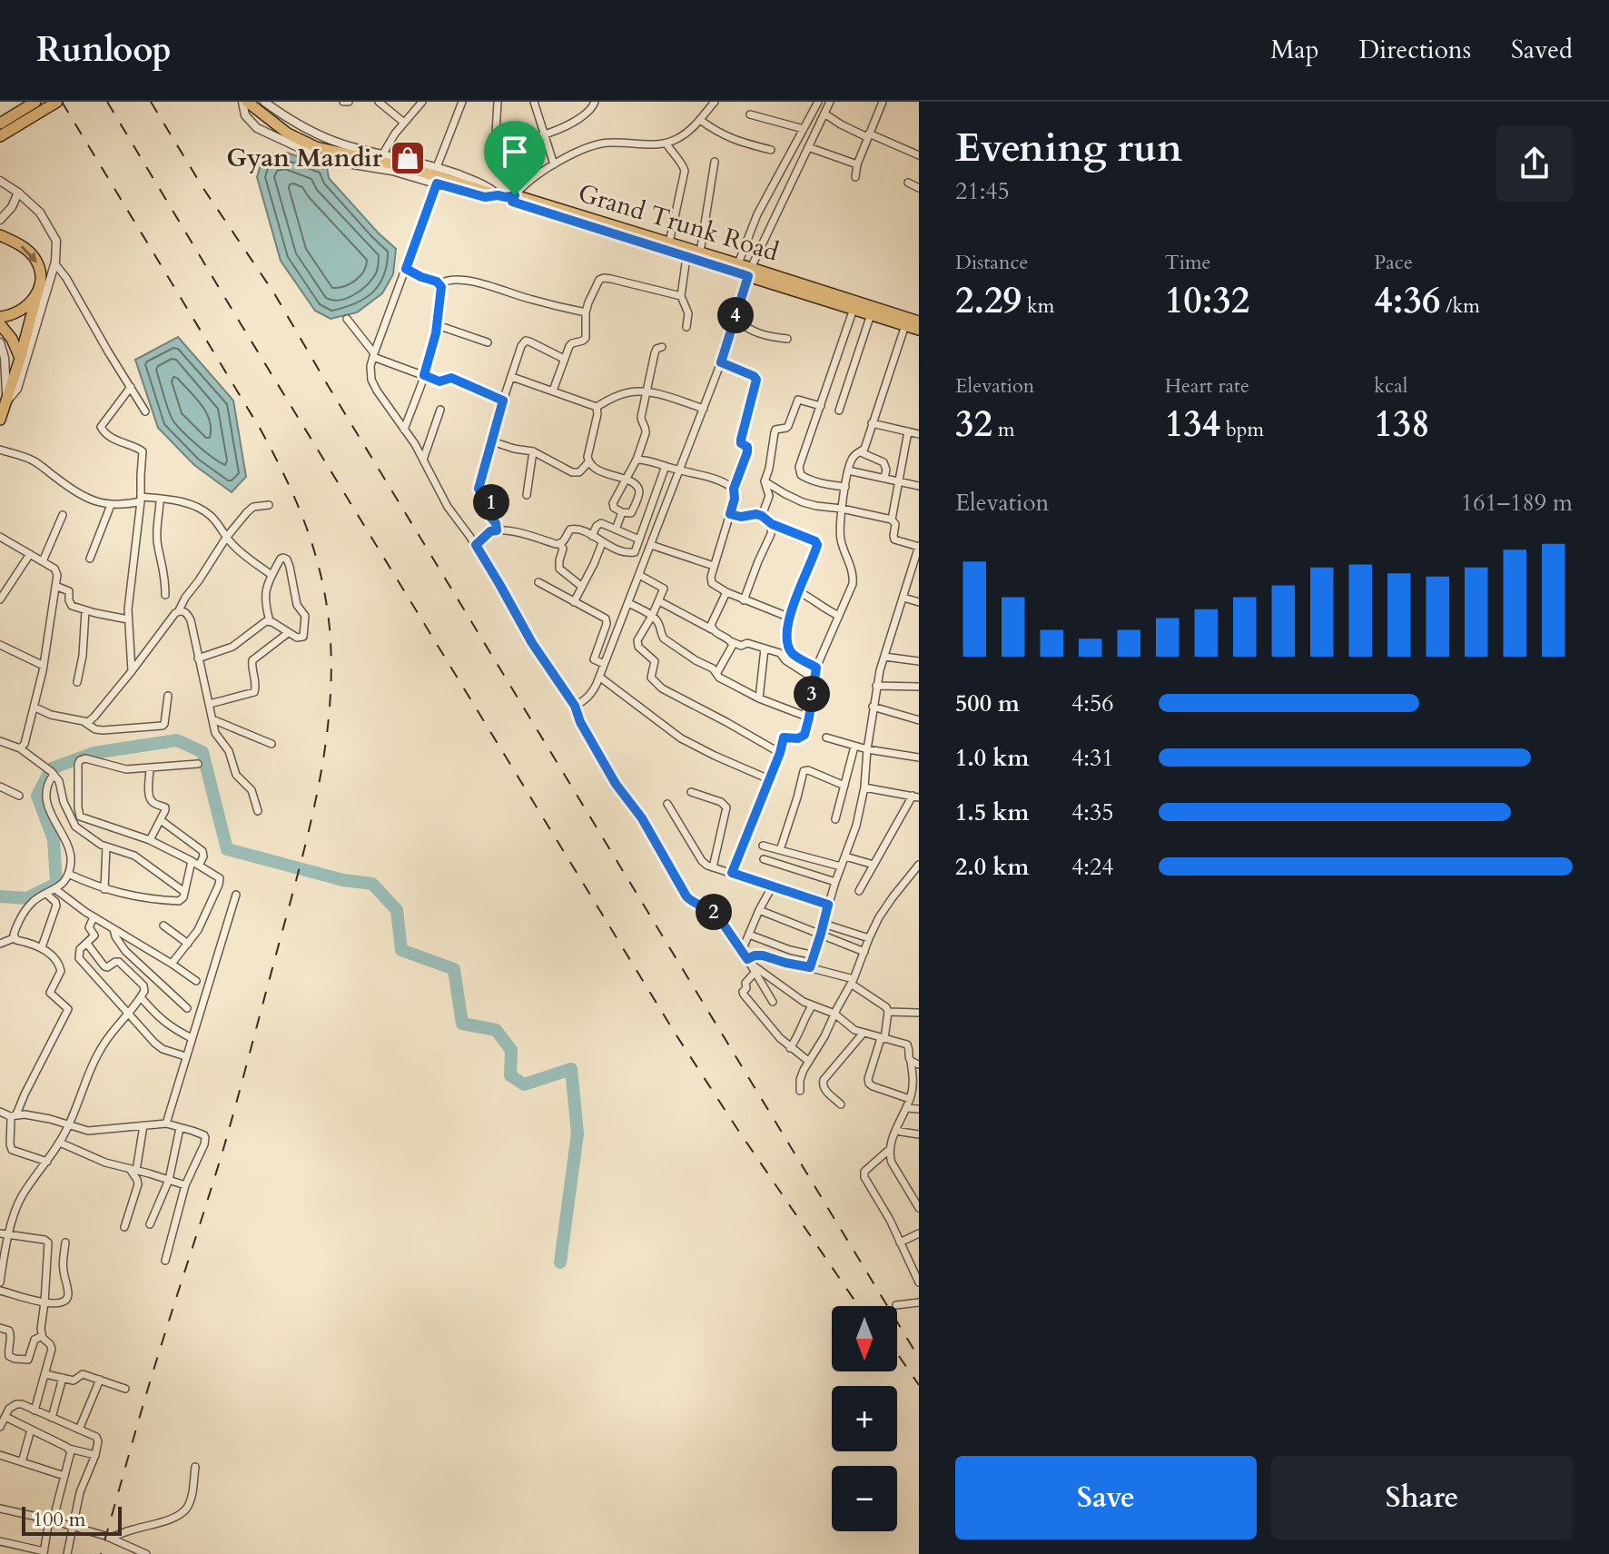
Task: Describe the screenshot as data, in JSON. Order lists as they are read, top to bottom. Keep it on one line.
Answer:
{"streets":{"main road":["Grand Trunk Road"]},"places":{"shop":["Gyan Mandir"]},"scale_bar":"100 m","north":"bottom","page":{"header":"Runloop","nav":["Map","Directions","Saved"],"heading":["Evening run","21:45"],"stats":[["Distance","2.29 km"],["Time","10:32"],["Pace","4:36 /km"],["Elevation","32 m"],["Heart rate","134 bpm"],["kcal","138"]],"pins":["4","1","3","2"],"chart":["Elevation","161–189 m"],"list":[{"name":"500 m","note":"4:56"},{"name":"1.0 km","note":"4:31"},{"name":"1.5 km","note":"4:35"},{"name":"2.0 km","note":"4:24"}],"map_buttons":["+","−"],"buttons":["Save","Share"],"scale":"100 m"}}
